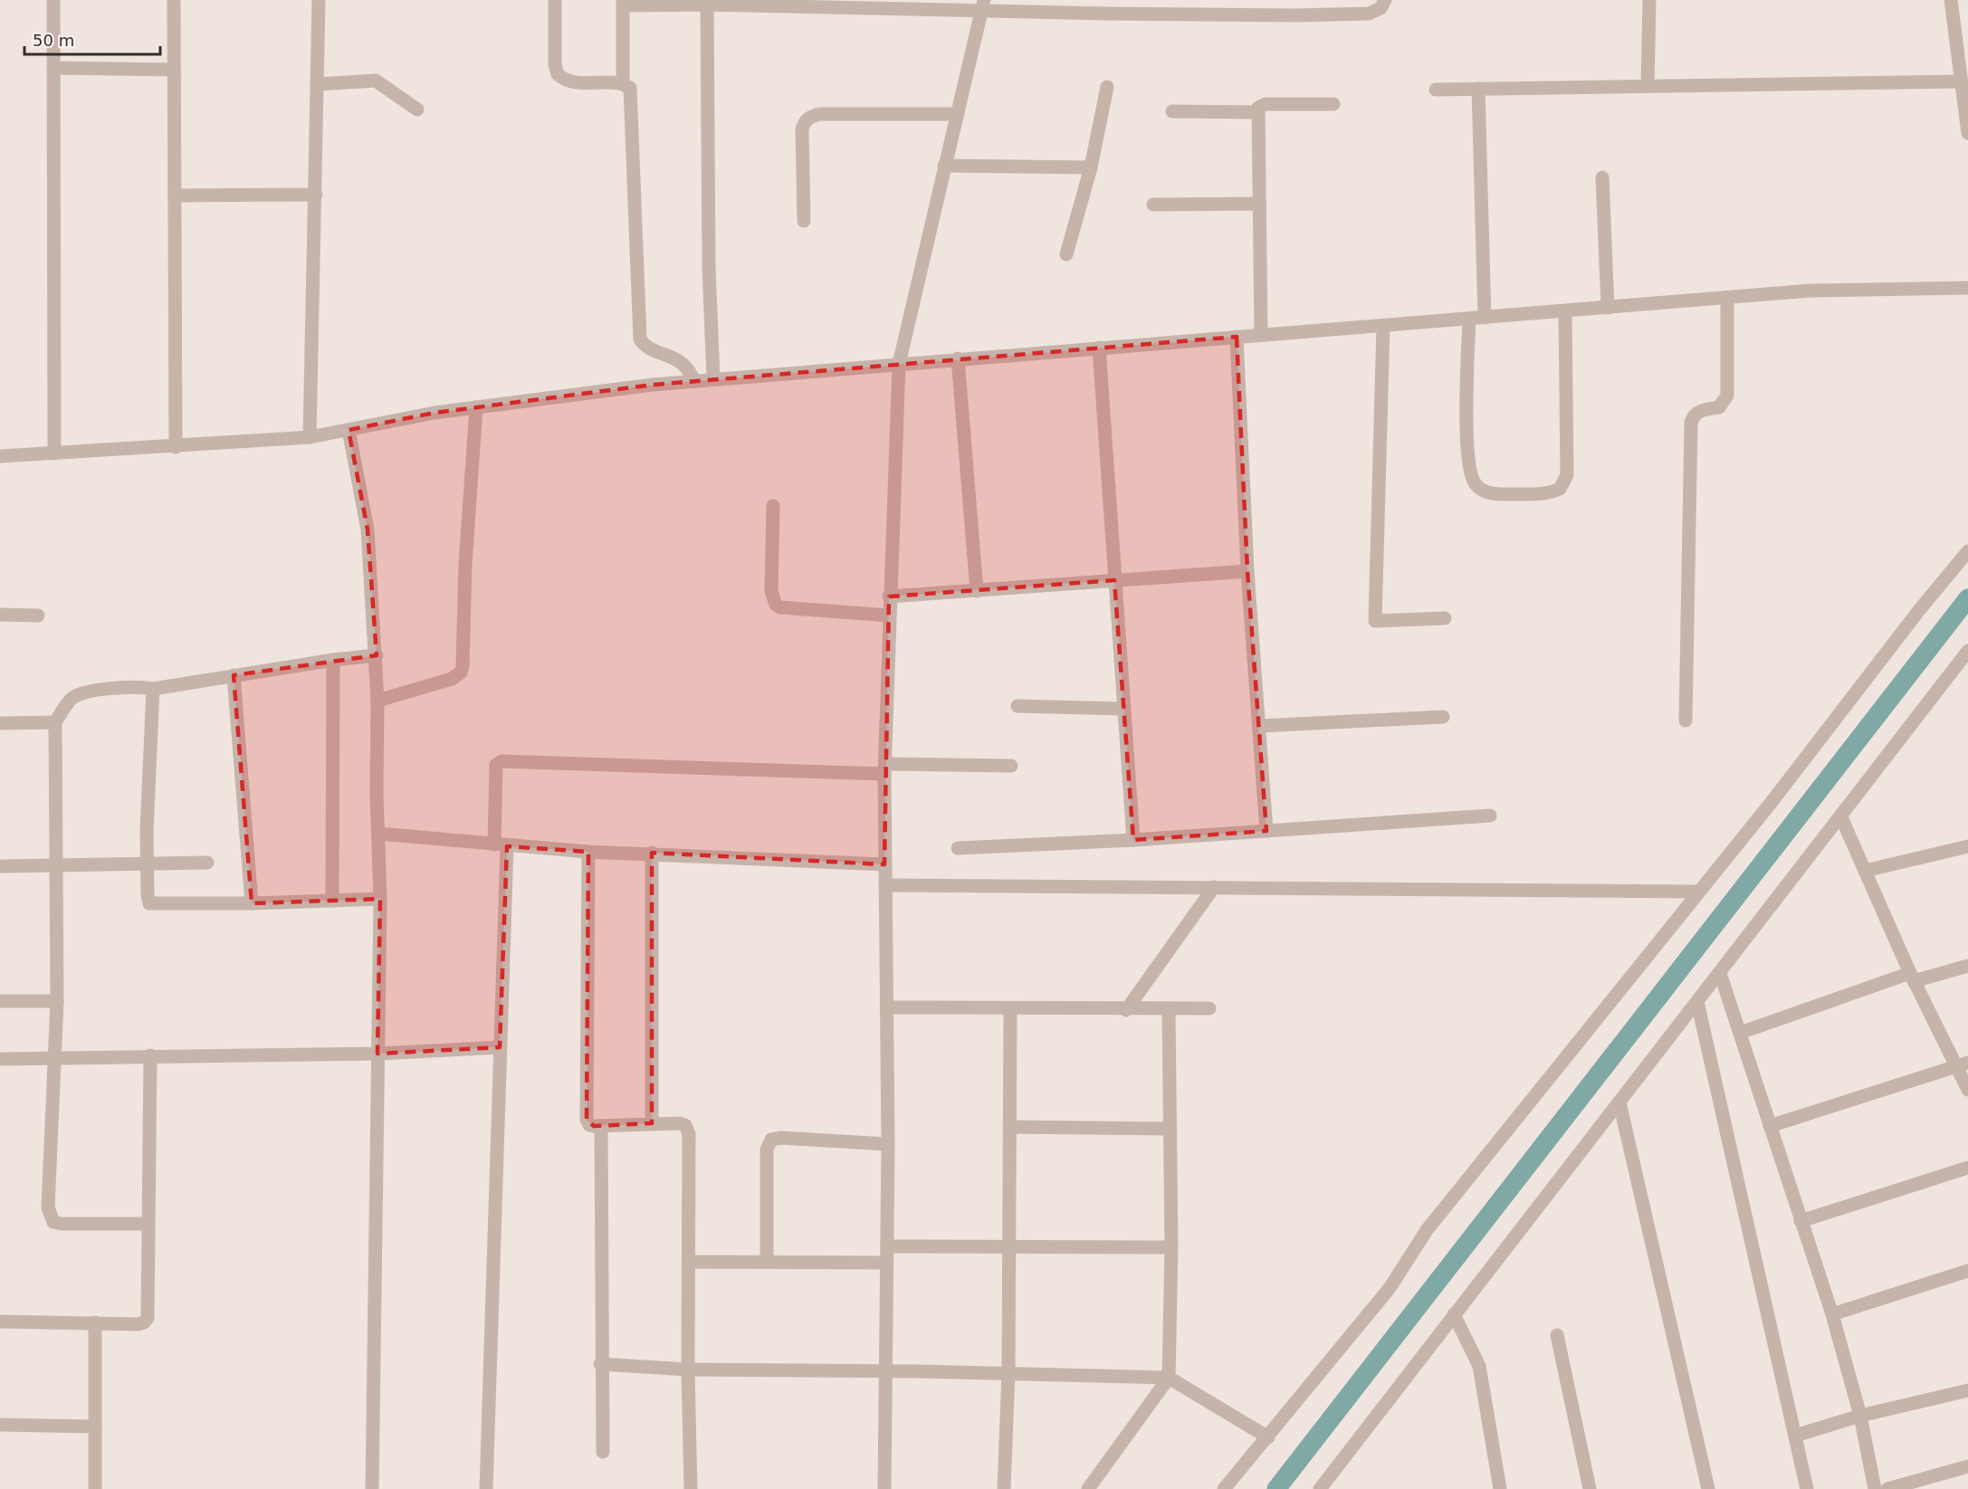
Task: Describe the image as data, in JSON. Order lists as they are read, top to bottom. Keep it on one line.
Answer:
{"scale_bar":"50 m"}
